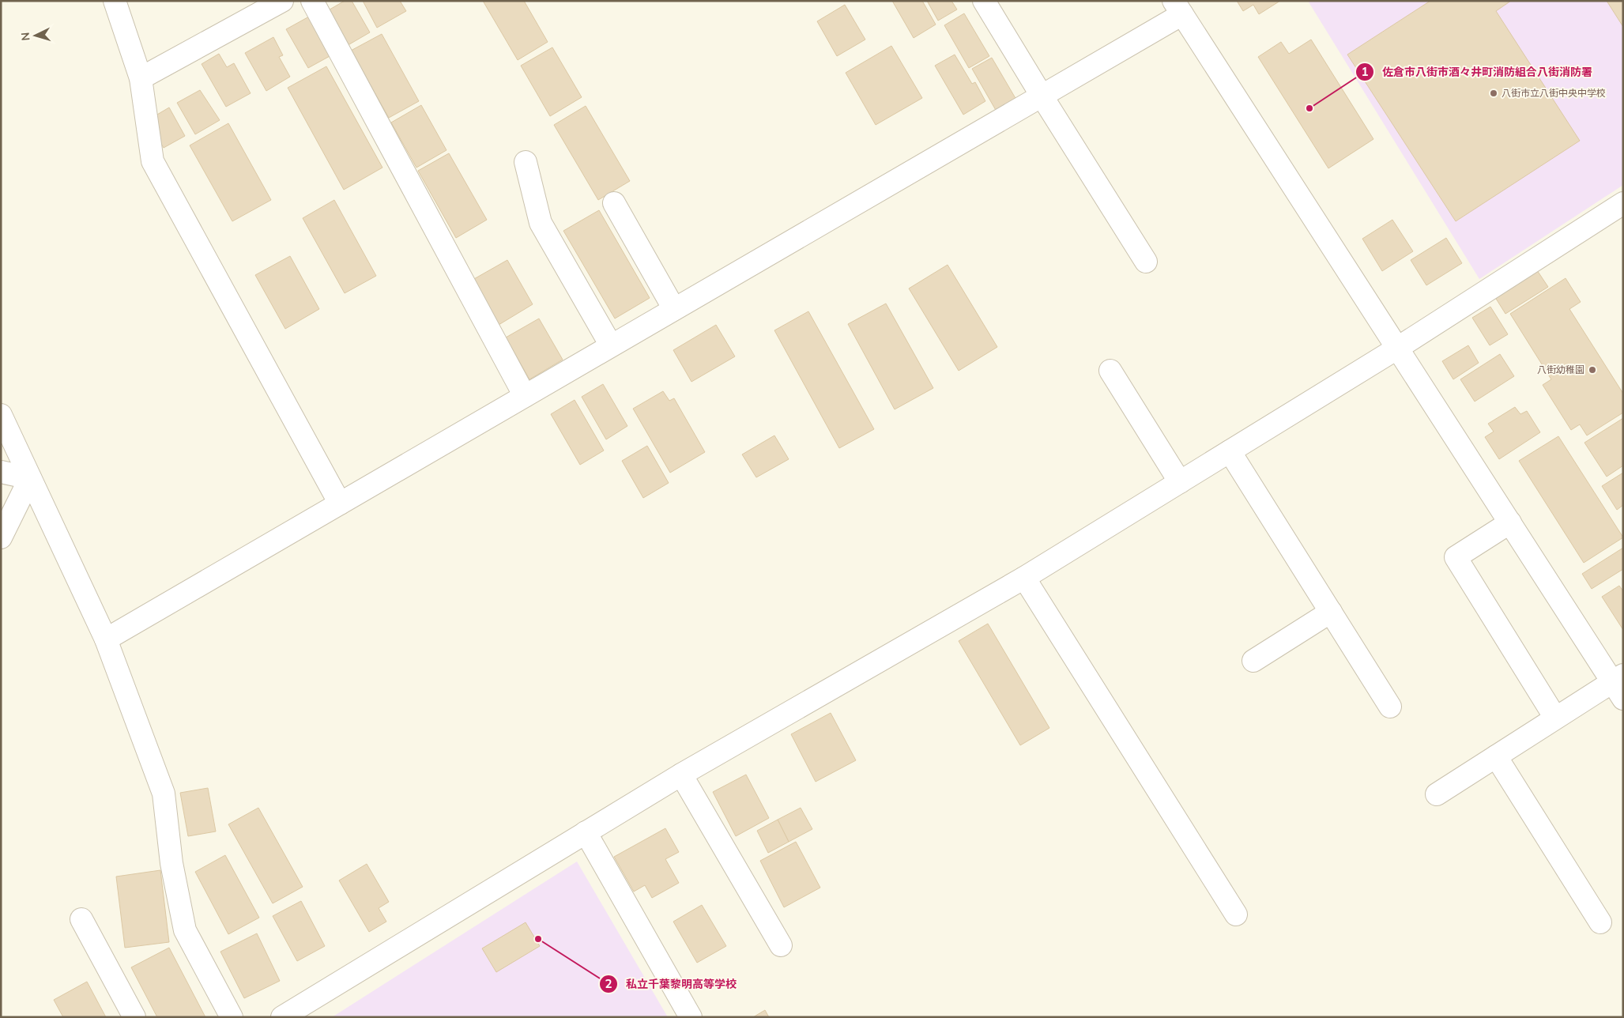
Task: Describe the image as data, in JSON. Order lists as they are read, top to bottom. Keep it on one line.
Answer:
{"places":["八街市立八街中央中学校","佐倉市八街市酒々井町消防組合八街消防署","八街幼稚園","私立千葉黎明高等学校"],"north":"left"}
